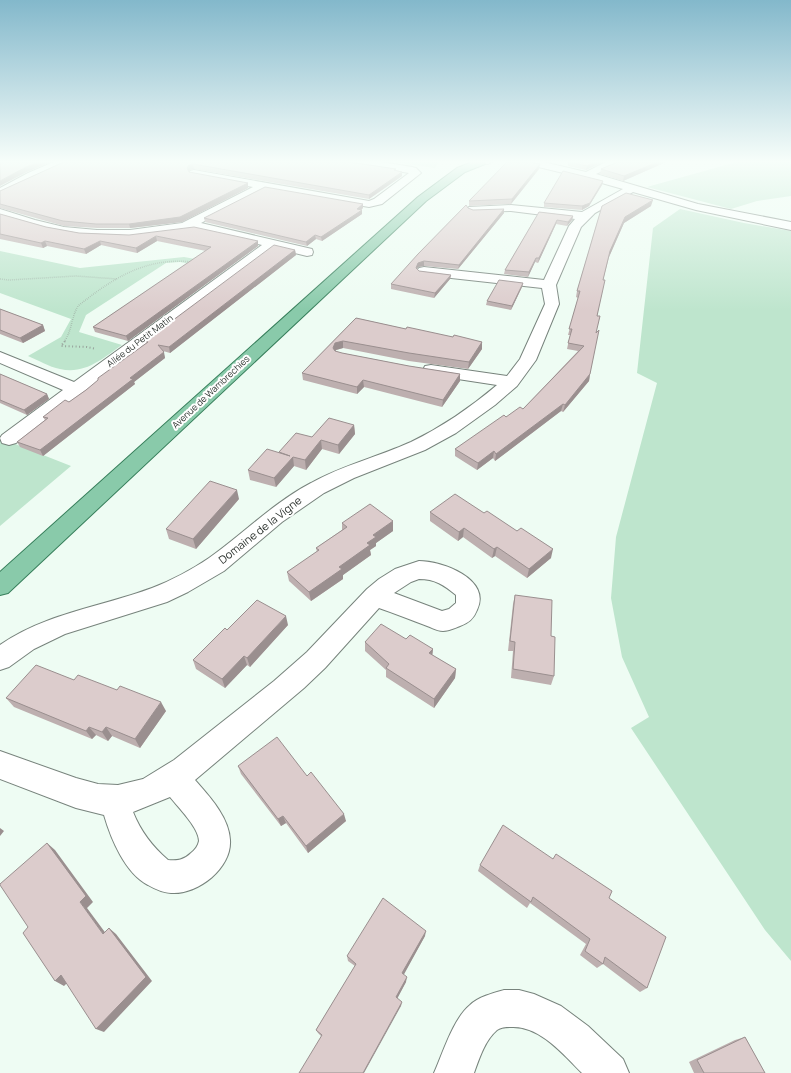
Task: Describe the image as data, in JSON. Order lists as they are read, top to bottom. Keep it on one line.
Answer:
{"streets":{"main road":["Avenue de Wambrechies"],"street":["Allée du Petit Matin","Domaine de la Vigne"]}}
